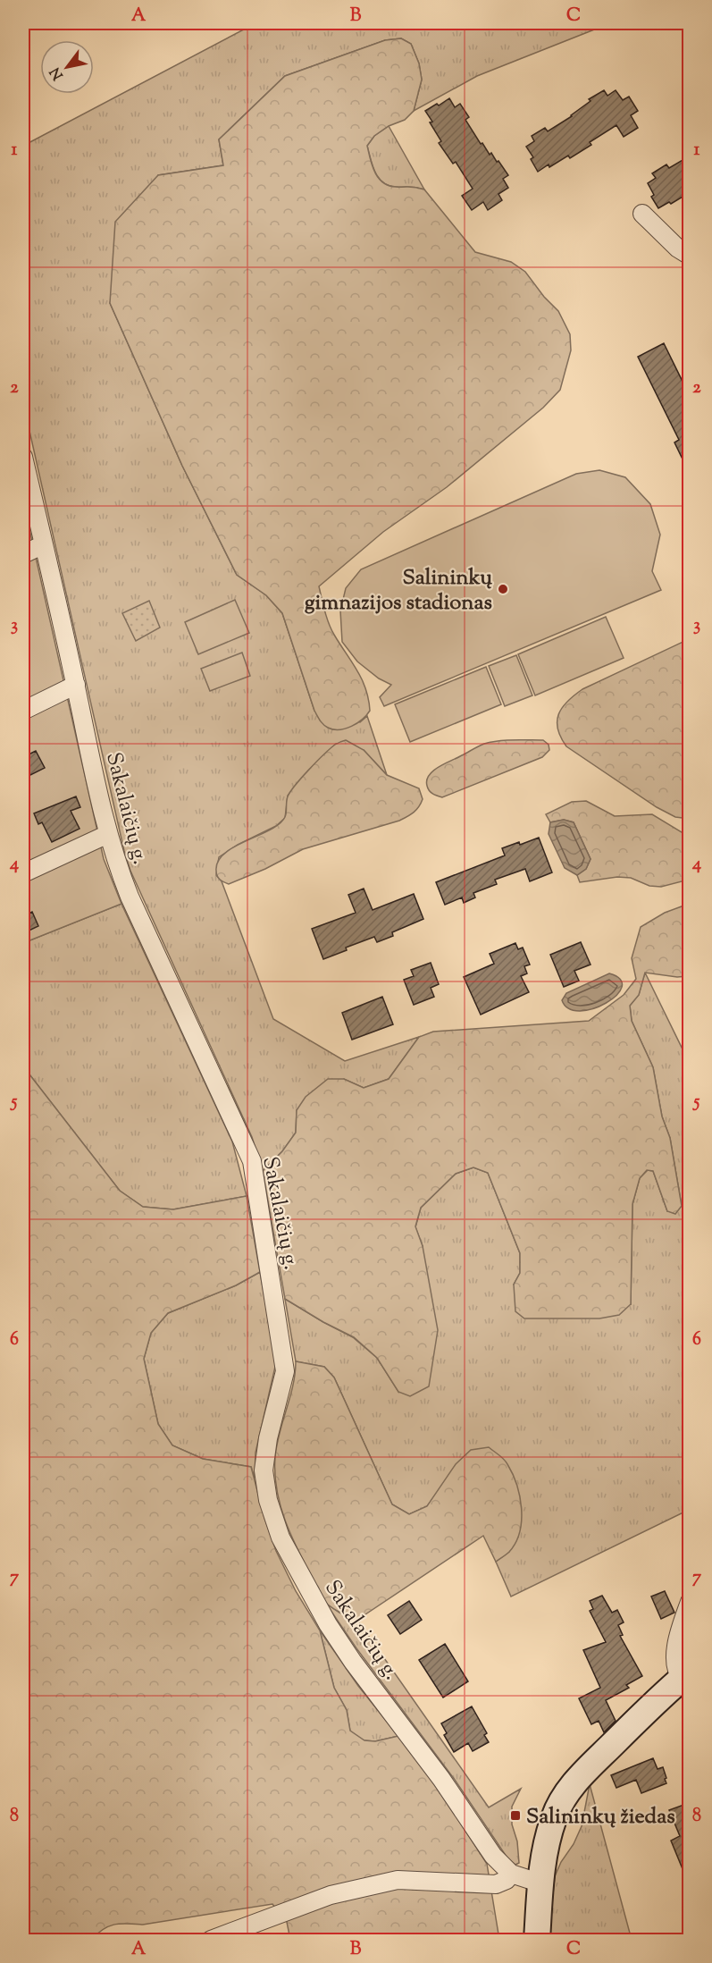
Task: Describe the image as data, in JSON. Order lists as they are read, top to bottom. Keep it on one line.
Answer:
{"streets":{"street":["Sakalaičių g."]},"places":{"other":["Salininkų gimnazijos stadionas"],"transit":["Salininkų žiedas"]},"north":"bottom left","grid":{"columns":["A","B","C"],"rows":["1","2","3","4","5","6","7","8"]}}
